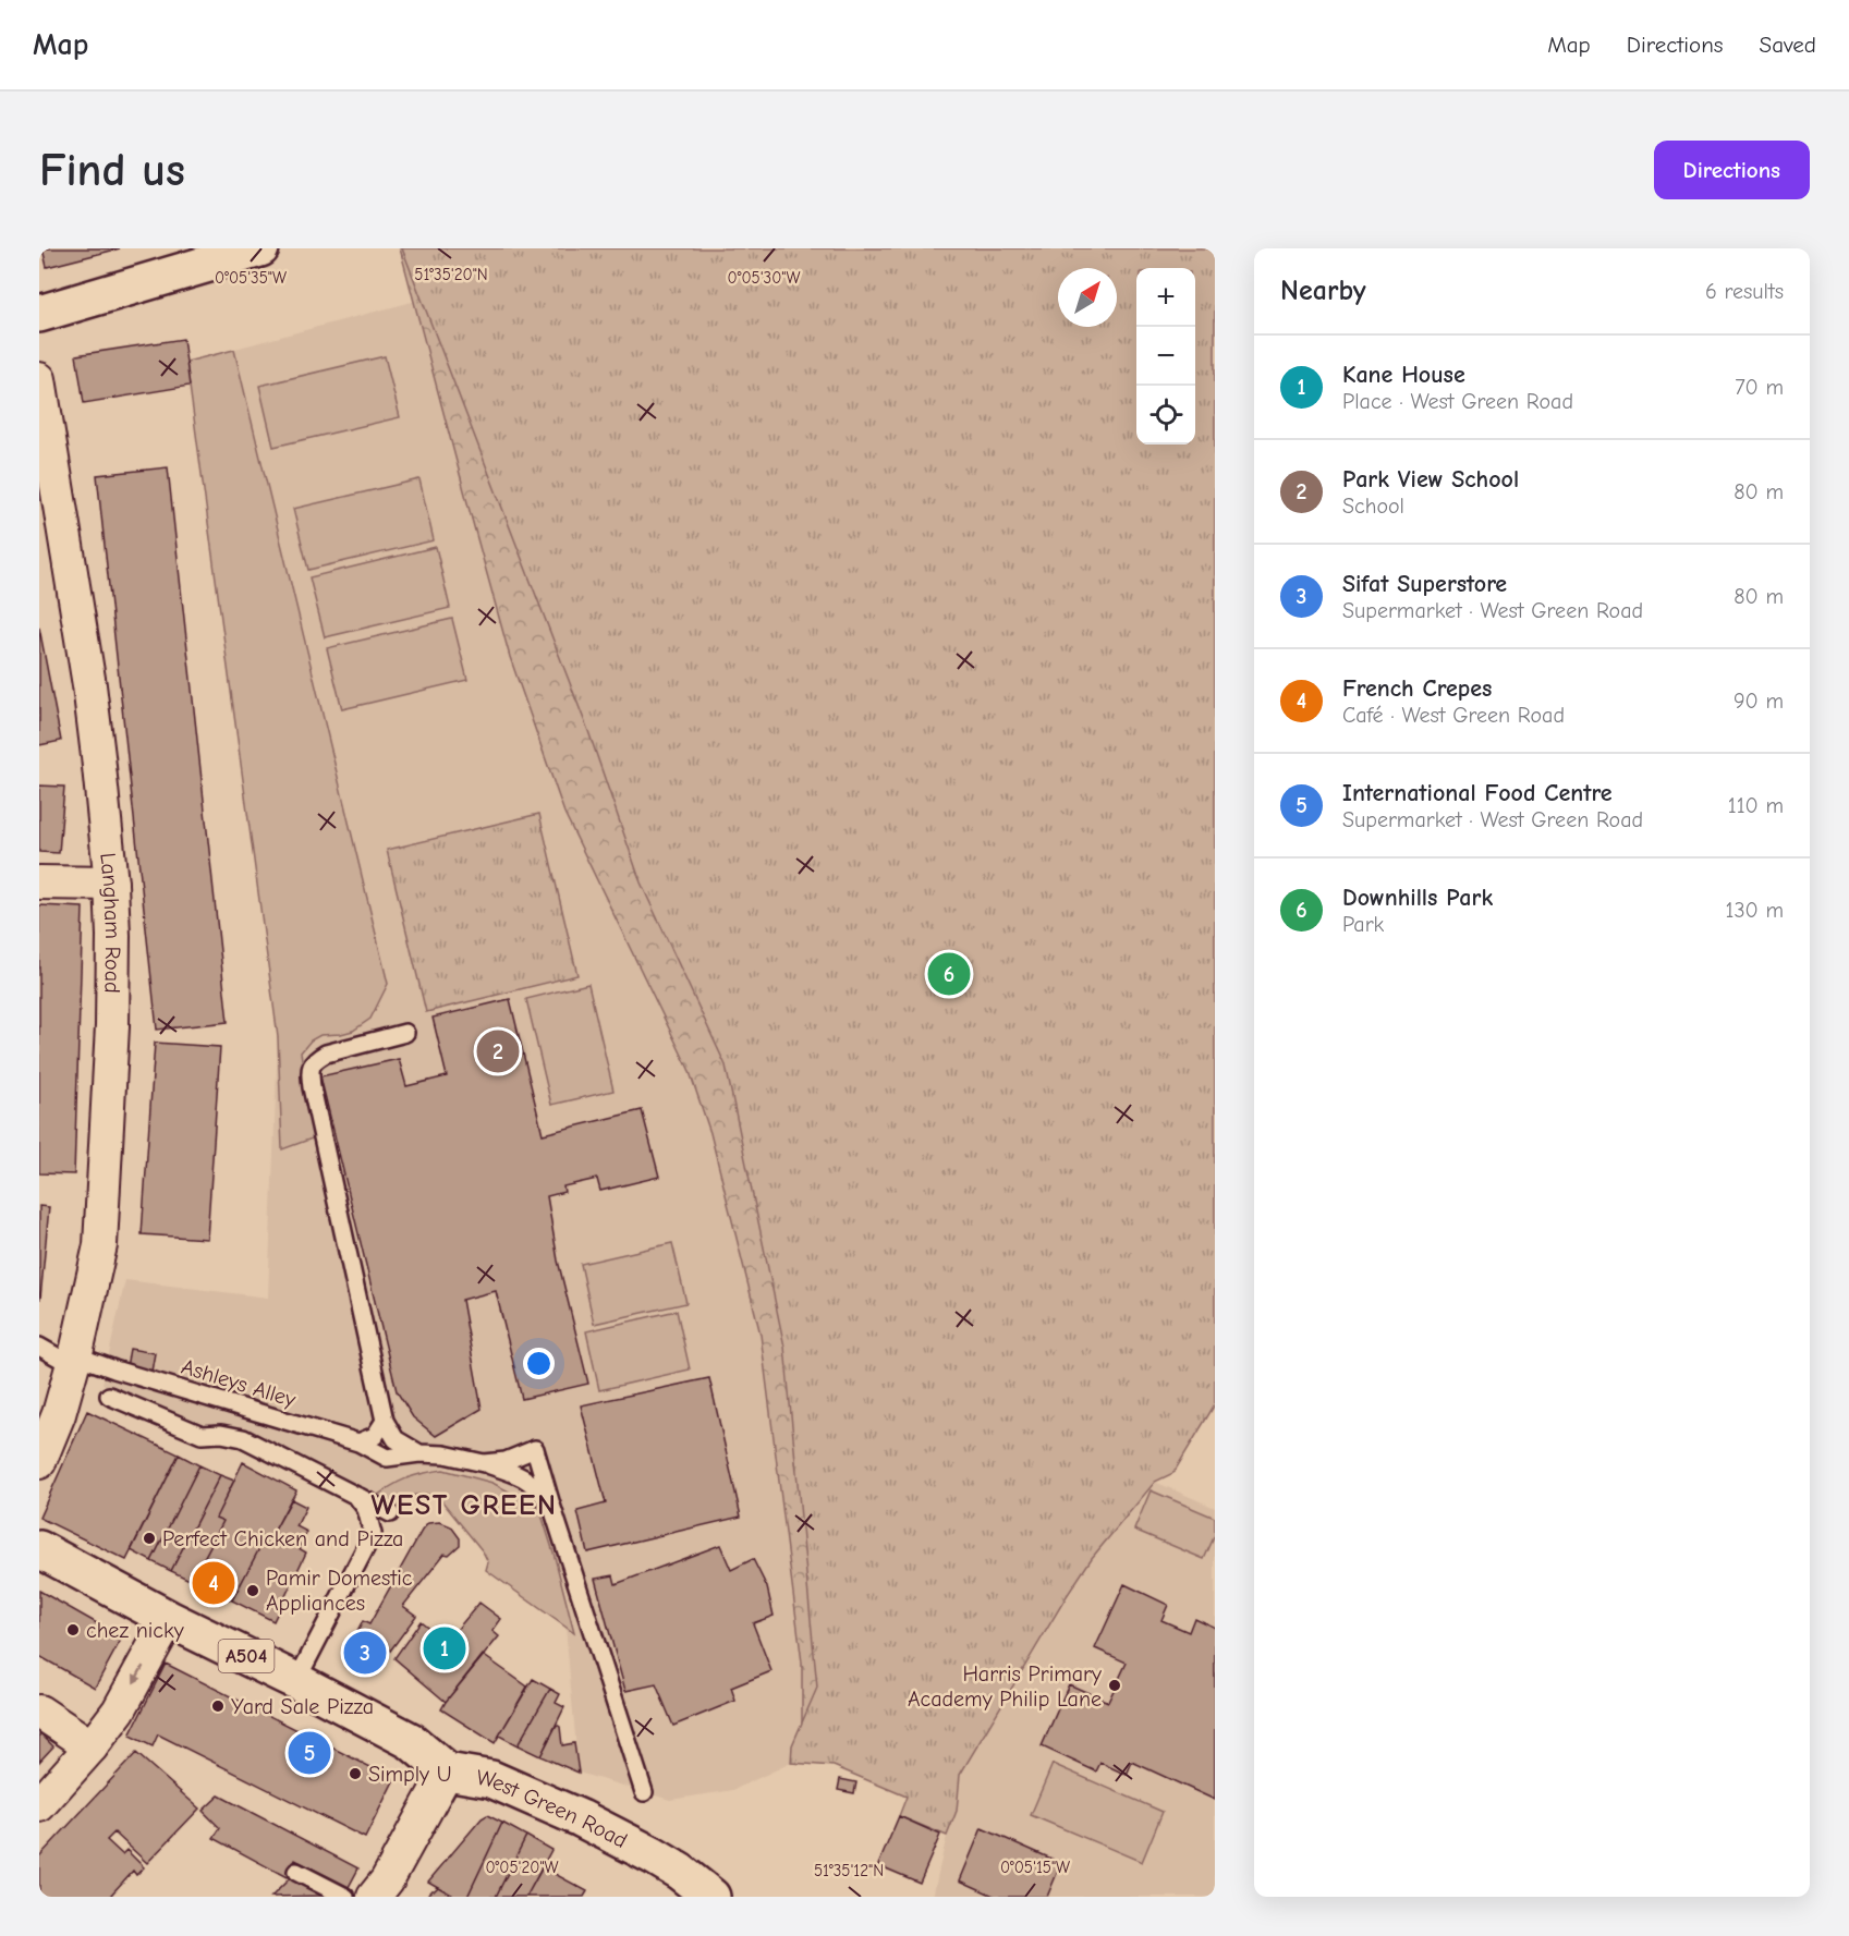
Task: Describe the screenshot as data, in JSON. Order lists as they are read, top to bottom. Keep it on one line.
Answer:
{"streets":{"main road":["A504","West Green Road"],"street":["Langham Road"],"lane":["Ashleys Alley"]},"crossings":[["Langham Road","Ashleys Alley"]],"districts":["WEST GREEN"],"places":["Perfect Chicken and Pizza","Pamir Domestic Appliances","chez nicky","Harris Primary Academy Philip Lane","Yard Sale Pizza","Simply U"],"north":"top right","page":{"header":"Map","nav":["Map","Directions","Saved"],"buttons":"Directions","title":"Find us","heading":["Nearby","6 results"],"map_buttons":["+","−"],"list":[{"mark":"1","name":"Kane House","note":"Place · West Green Road","value":"70 m"},{"mark":"2","name":"Park View School","note":"School","value":"80 m"},{"mark":"3","name":"Sifat Superstore","note":"Supermarket · West Green Road","value":"80 m"},{"mark":"4","name":"French Crepes","note":"Café · West Green Road","value":"90 m"},{"mark":"5","name":"International Food Centre","note":"Supermarket · West Green Road","value":"110 m"},{"mark":"6","name":"Downhills Park","note":"Park","value":"130 m"}],"pins":["6","2","4","1","3","5"]},"coordinates":["51°35'20\"N","0°05'35\"W","0°05'30\"W","0°05'20\"W","0°05'15\"W","51°35'12\"N"]}
